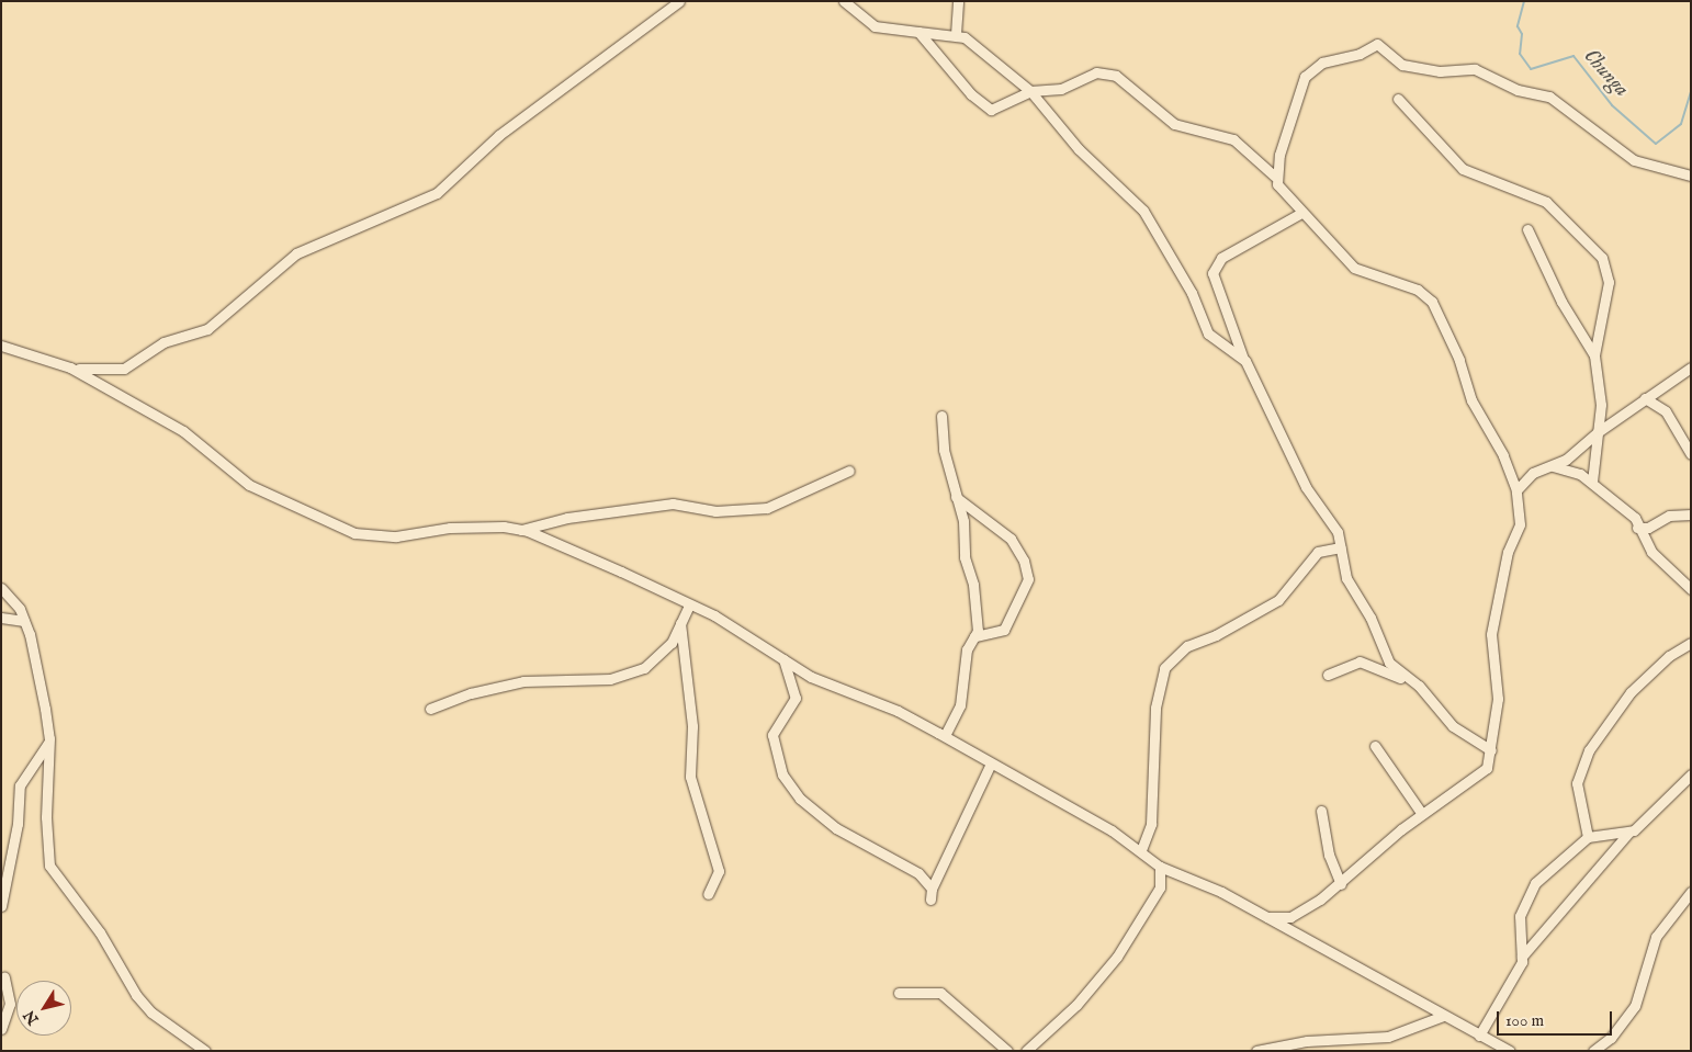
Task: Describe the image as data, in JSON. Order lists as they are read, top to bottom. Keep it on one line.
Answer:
{"water":["Chunga"],"scale_bar":"100 m","north":"bottom left"}
